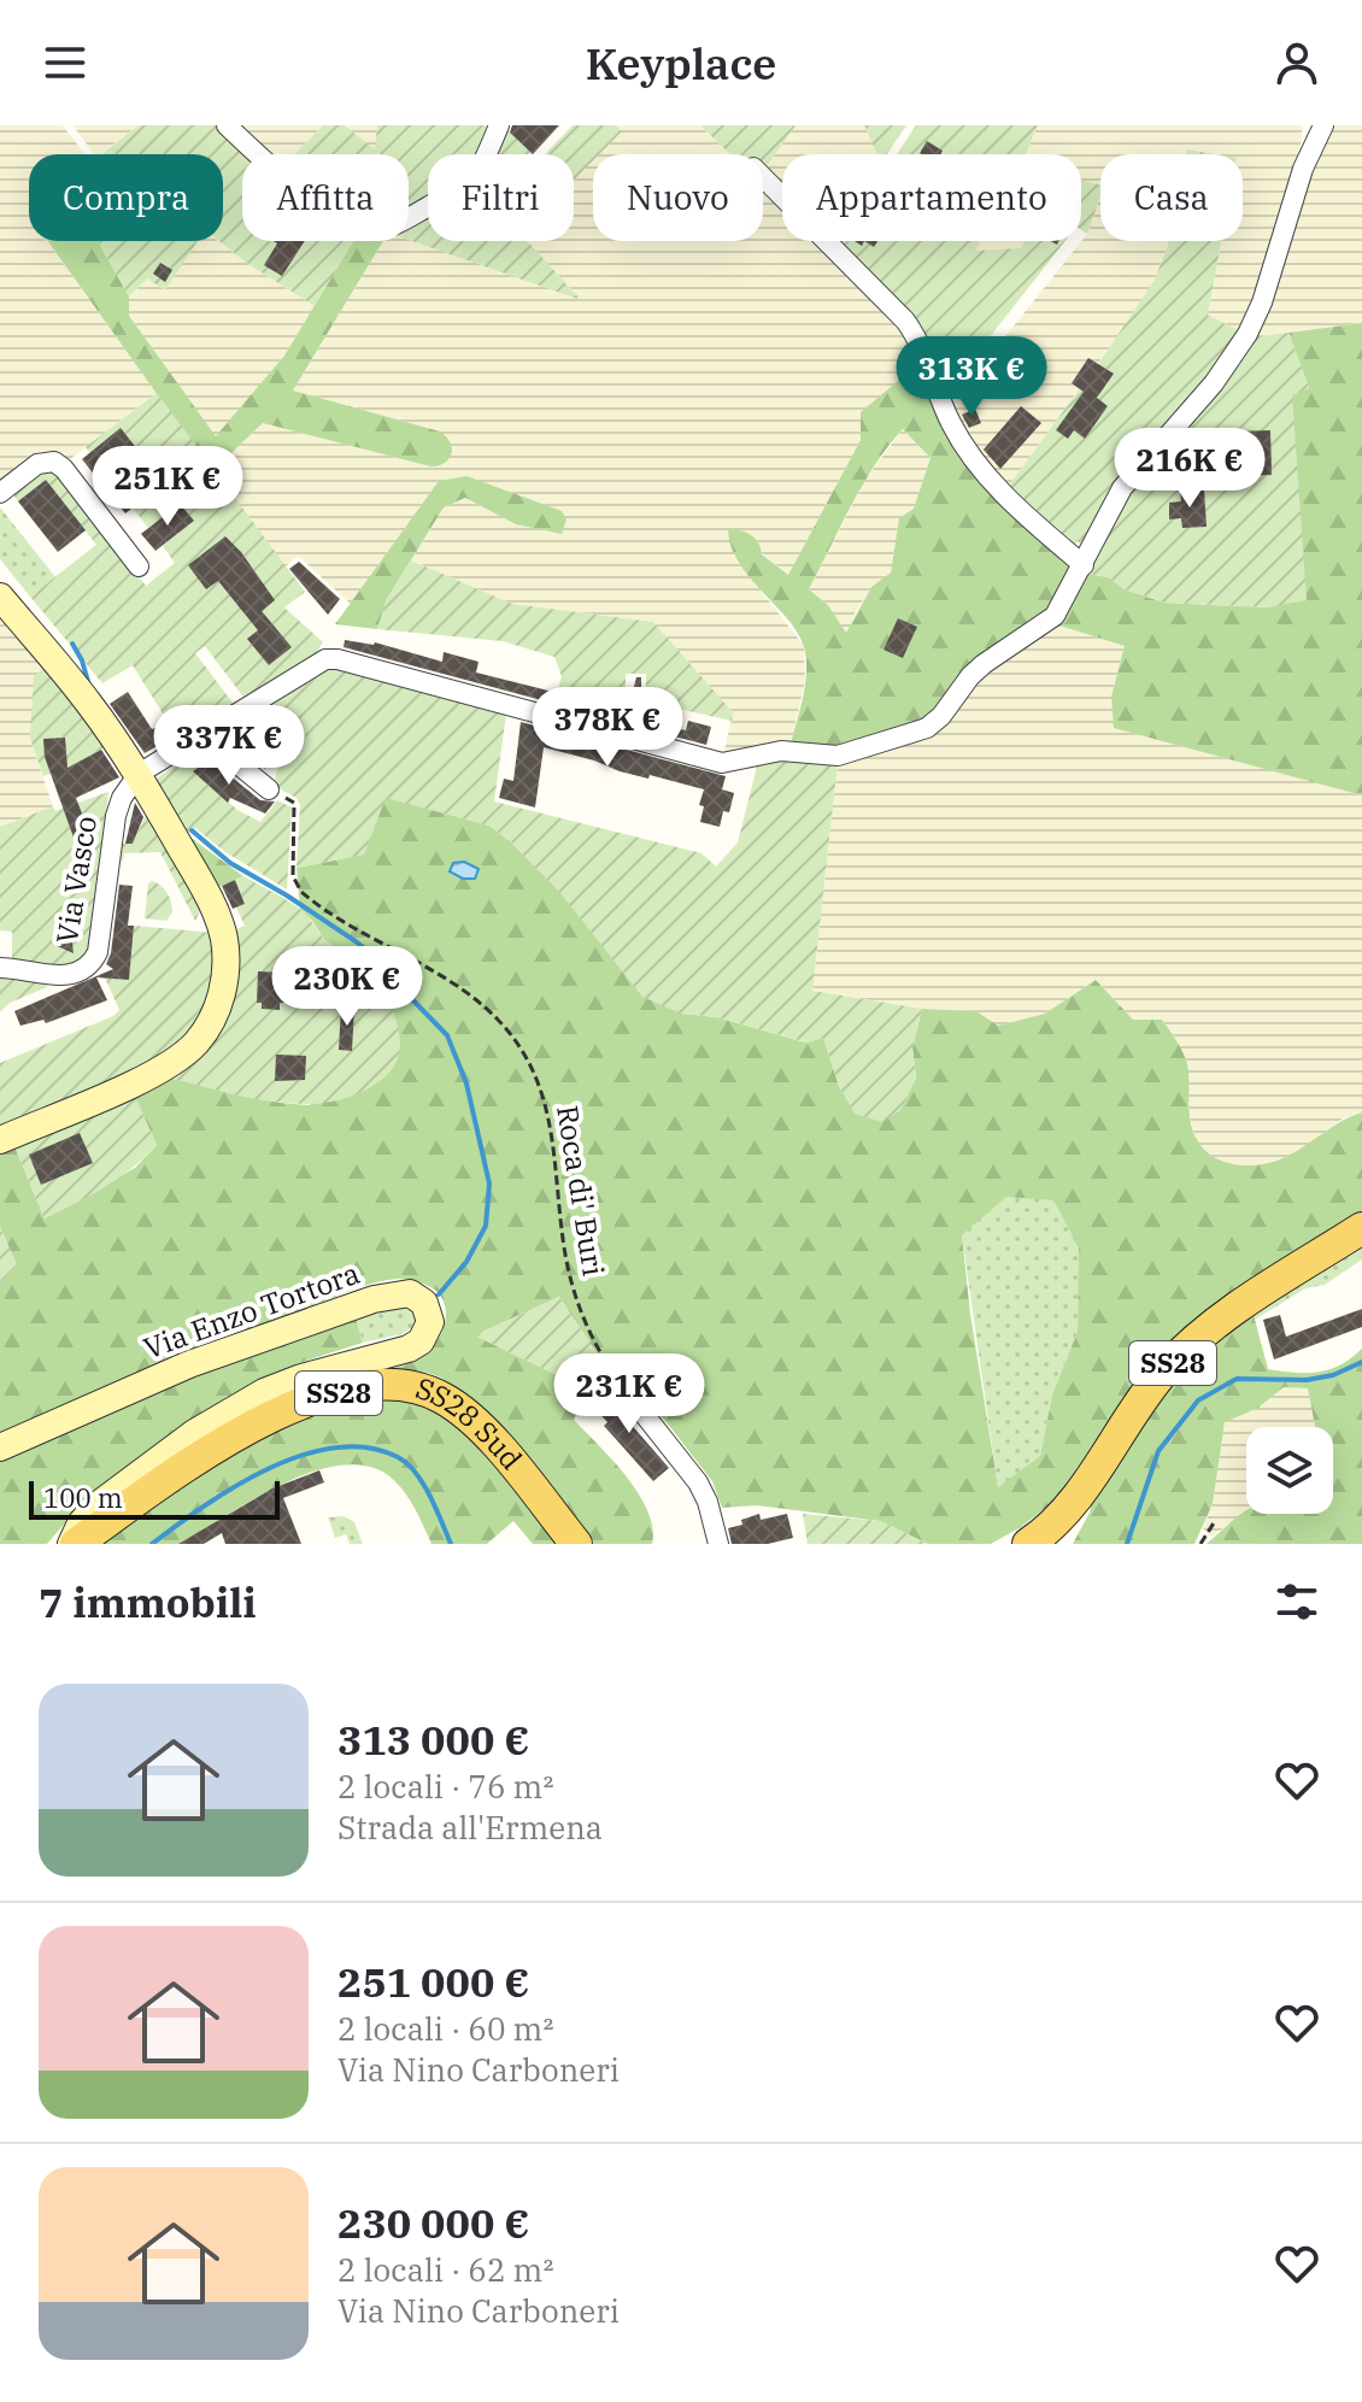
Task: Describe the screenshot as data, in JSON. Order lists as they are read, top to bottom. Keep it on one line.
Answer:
{"streets":{"main road":["Via Enzo Tortora","SS28","SS28 Sud"],"street":["Via Vasco"],"path":["Roca di' Buri"]},"crossings":[["Via Enzo Tortora","SS28 Sud"]],"scale_bar":"100 m","page":{"header":"Keyplace","chip":["Compra","Affitta","Filtri","Nuovo","Appartamento","Casa"],"price":["313K €","216K €","251K €","378K €","337K €","230K €","231K €"],"scale":"100 m","heading":"7 immobili","list":[{"name":"313 000 €","note":"2 locali · 76 m² · Strada all'Ermena"},{"name":"251 000 €","note":"2 locali · 60 m² · Via Nino Carboneri"},{"name":"230 000 €","note":"2 locali · 62 m² · Via Nino Carboneri"}]}}
